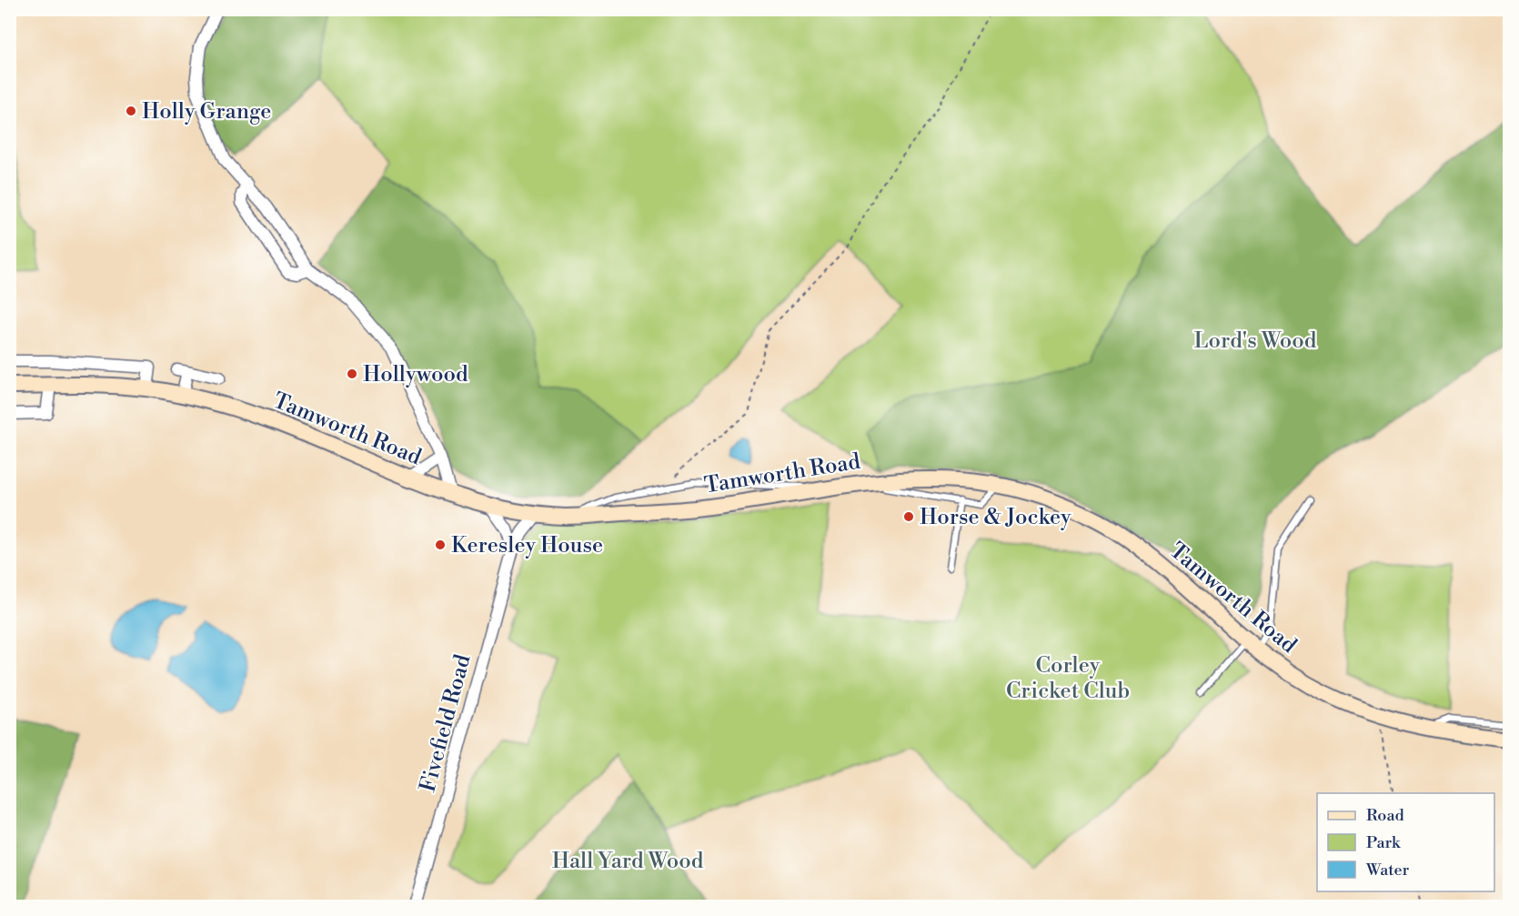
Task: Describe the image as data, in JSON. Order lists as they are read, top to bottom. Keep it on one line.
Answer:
{"streets":{"main road":["Tamworth Road"],"street":["Fivefield Road"]},"crossings":[["Tamworth Road","Fivefield Road"]],"parks":["Lord's Wood","Corley Cricket Club","Hall Yard Wood"],"places":["Holly Grange","Hollywood","Horse & Jockey","Keresley House"],"legend":["Road","Park","Water"]}
